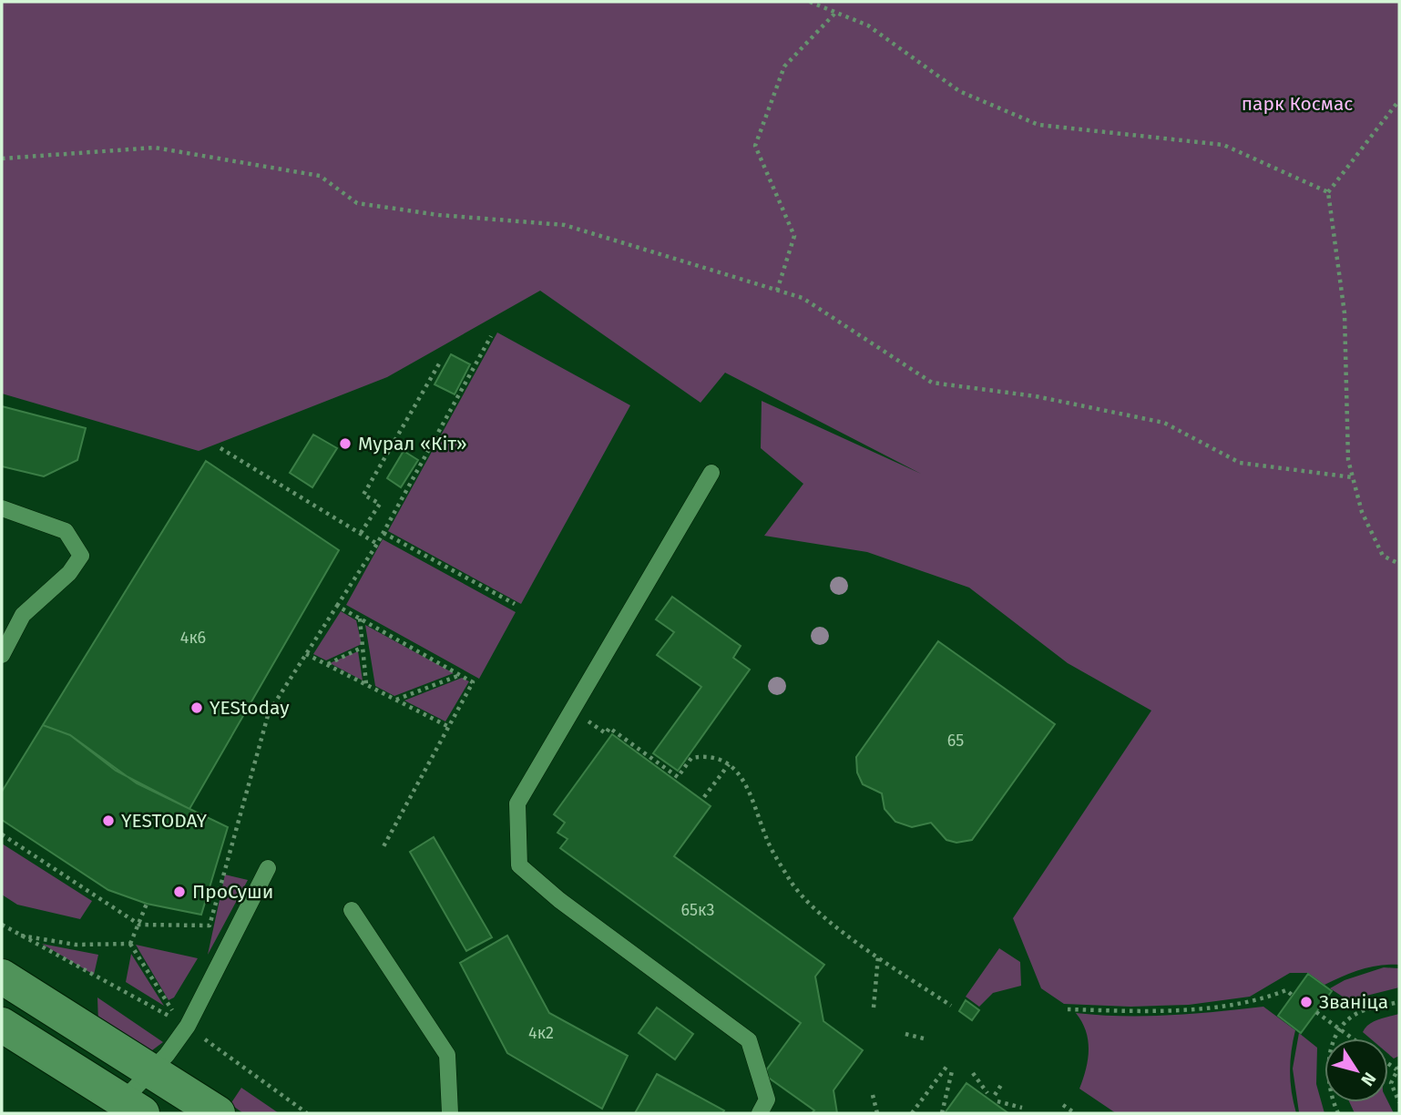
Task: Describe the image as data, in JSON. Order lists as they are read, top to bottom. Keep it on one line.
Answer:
{"parks":["парк Космас"],"places":["Мурал «Кіт»","YEStoday","YESTODAY","ПроСуши","Званіца"],"house_numbers":["4к6","65","65к3","4к2"],"north":"bottom right"}
